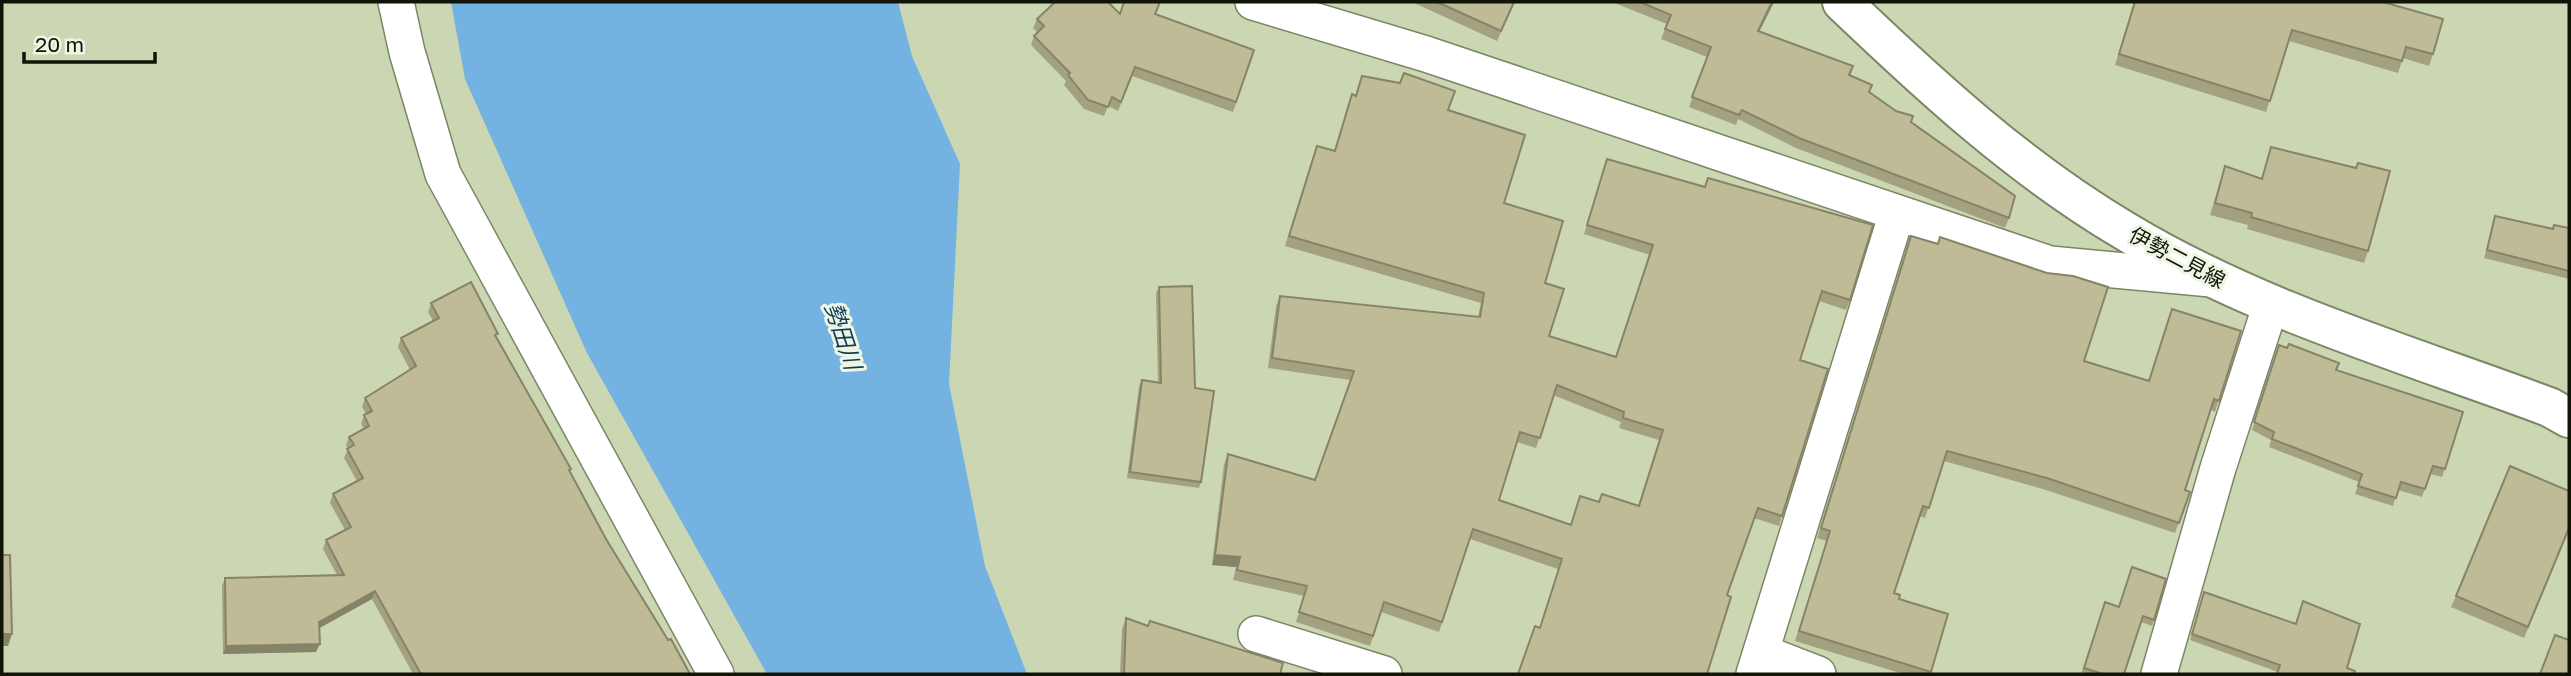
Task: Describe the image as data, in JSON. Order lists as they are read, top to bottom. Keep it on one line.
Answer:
{"streets":{"main road":["伊勢二見線"]},"water":["勢田川"],"scale_bar":"20 m"}
